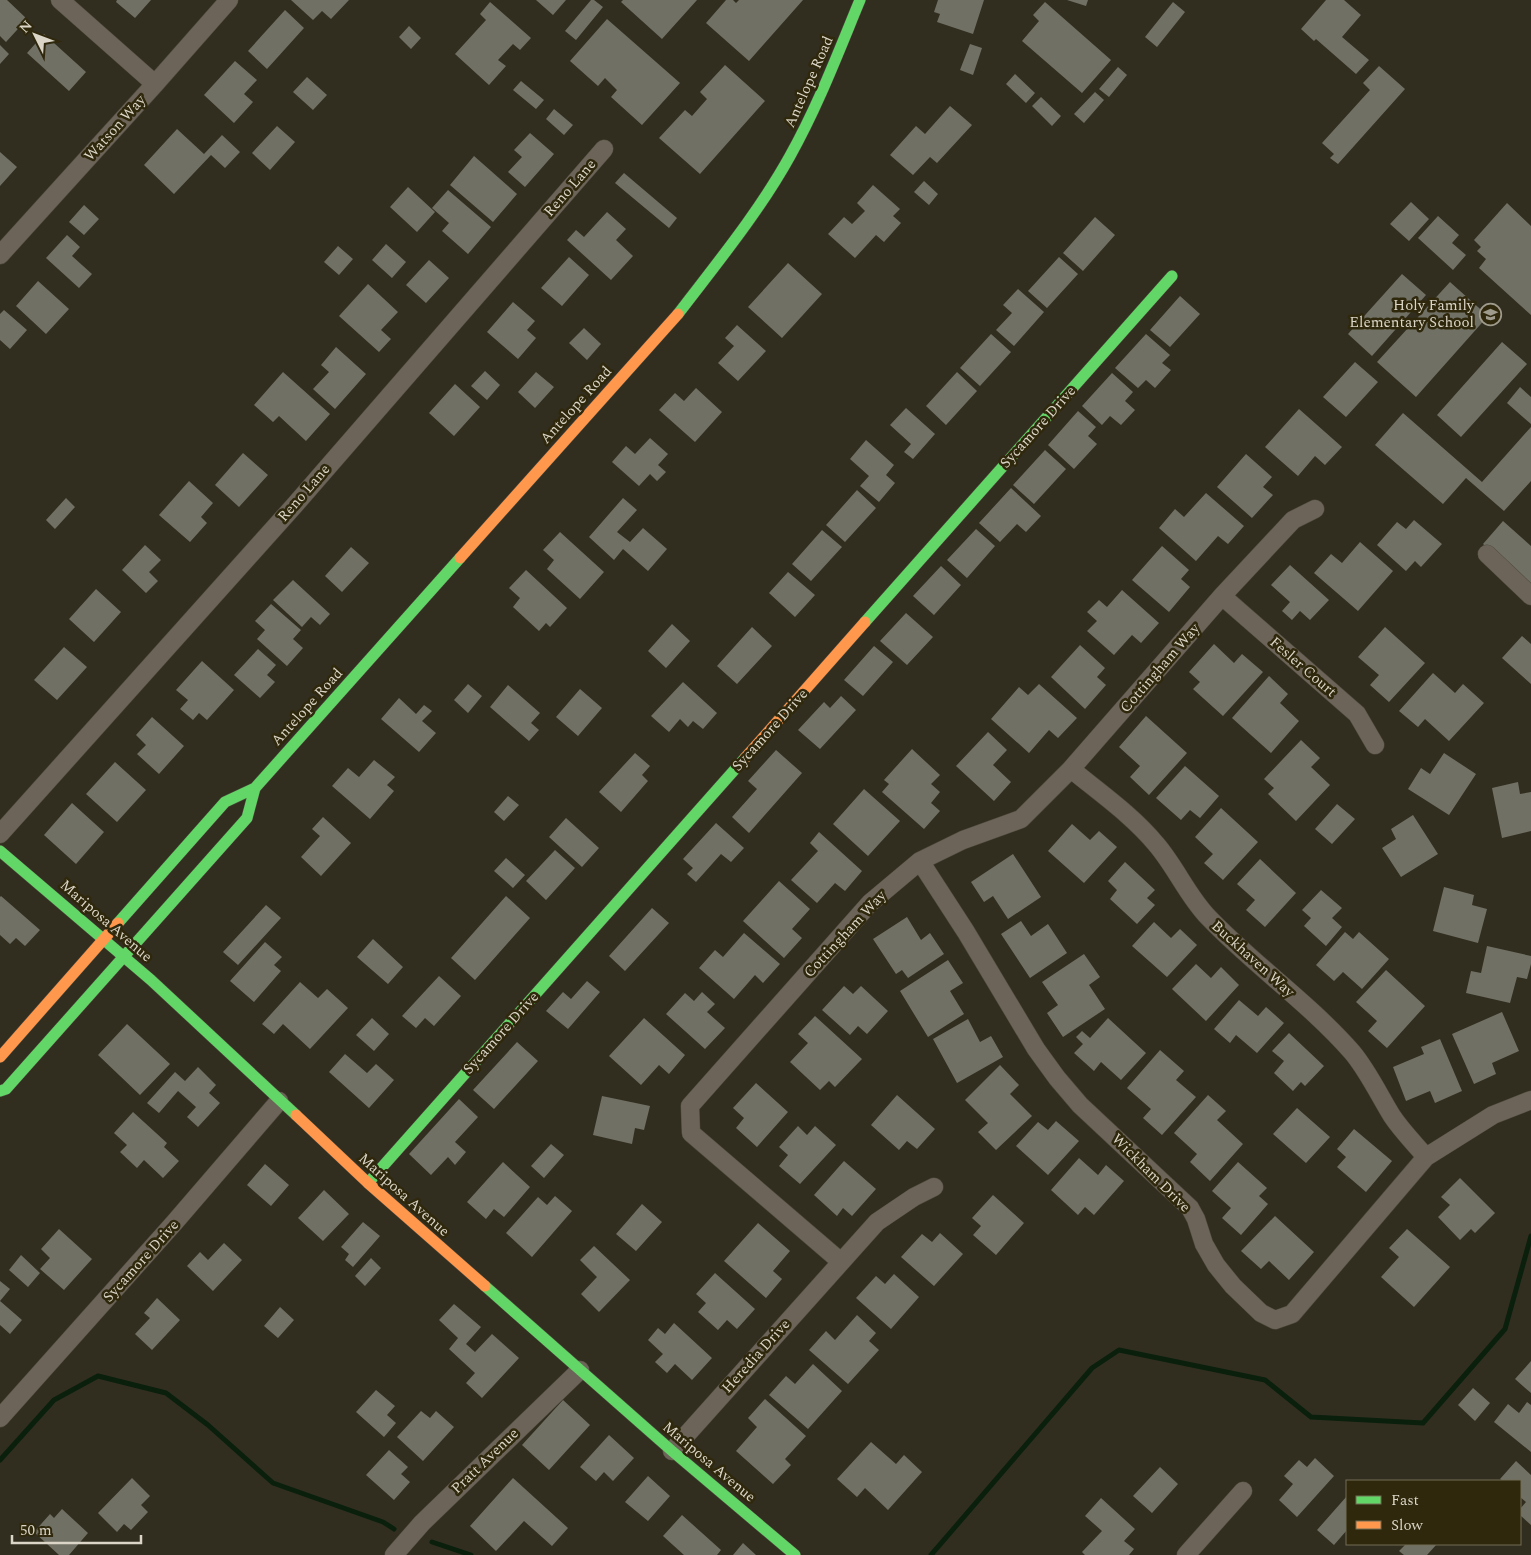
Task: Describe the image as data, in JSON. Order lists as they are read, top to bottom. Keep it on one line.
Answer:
{"streets":{"street":["Antelope Road","Watson Way","Reno Lane","Sycamore Drive","Fesler Court","Cottingham Way","Mariposa Avenue","Buckhaven Way","Wickham Drive","Heredia Drive","Pratt Avenue"]},"crossings":[["Antelope Road","Mariposa Avenue"],["Sycamore Drive","Mariposa Avenue"],["Fesler Court","Cottingham Way"],["Cottingham Way","Buckhaven Way"],["Cottingham Way","Wickham Drive"],["Cottingham Way","Heredia Drive"],["Mariposa Avenue","Heredia Drive"],["Mariposa Avenue","Pratt Avenue"],["Buckhaven Way","Wickham Drive"]],"places":{"school or university":["Holy Family Elementary School"]},"legend":["Fast","Slow"],"scale_bar":"50 m","north":"top left"}
